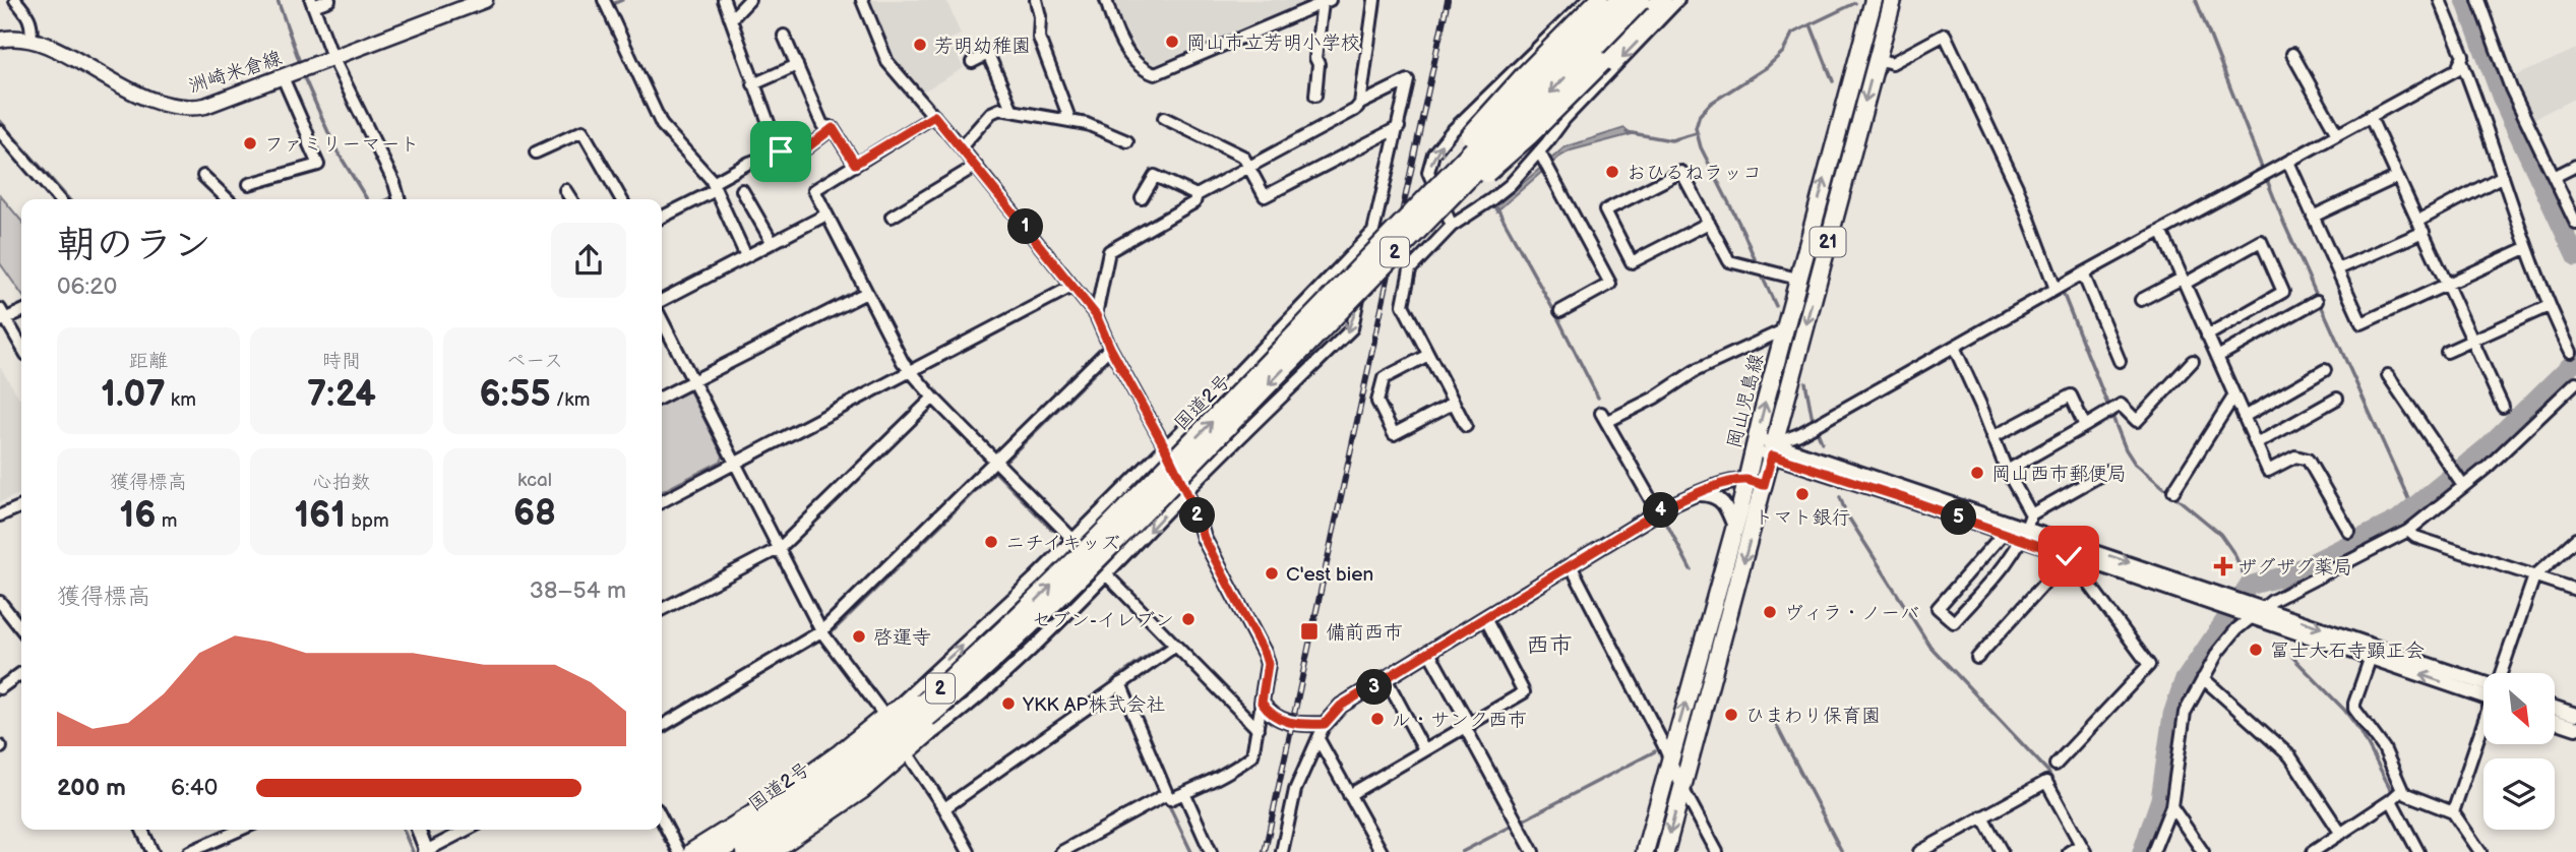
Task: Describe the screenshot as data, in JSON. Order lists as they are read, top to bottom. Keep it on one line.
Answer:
{"streets":{"highway":["2","国道2号"],"main road":["洲崎米倉線","21","岡山児島線"]},"districts":["西市"],"places":{"other":["岡山市立芳明小学校","芳明幼稚園","ファミリーマート","おひるねラッコ","岡山西市郵便局","トマト銀行","ニチイキッズ","C'est bien","ヴィラ・ノーバ","セブン-イレブン","啓運寺","冨士大石寺顕正会","YKK AP株式会社","ひまわり保育園","ル・サンク西市"],"health":["ザグザグ薬局"],"transit":["備前西市"]},"north":"bottom right","page":{"heading":["朝のラン","06:20"],"pins":["1","4","2","5","3"],"stats":[["距離","1.07 km"],["時間","7:24"],["ペース","6:55 /km"],["獲得標高","16 m"],["心拍数","161 bpm"],["kcal","68"]],"chart":["獲得標高","38–54 m"],"list":[{"name":"200 m","note":"6:40"}]}}
